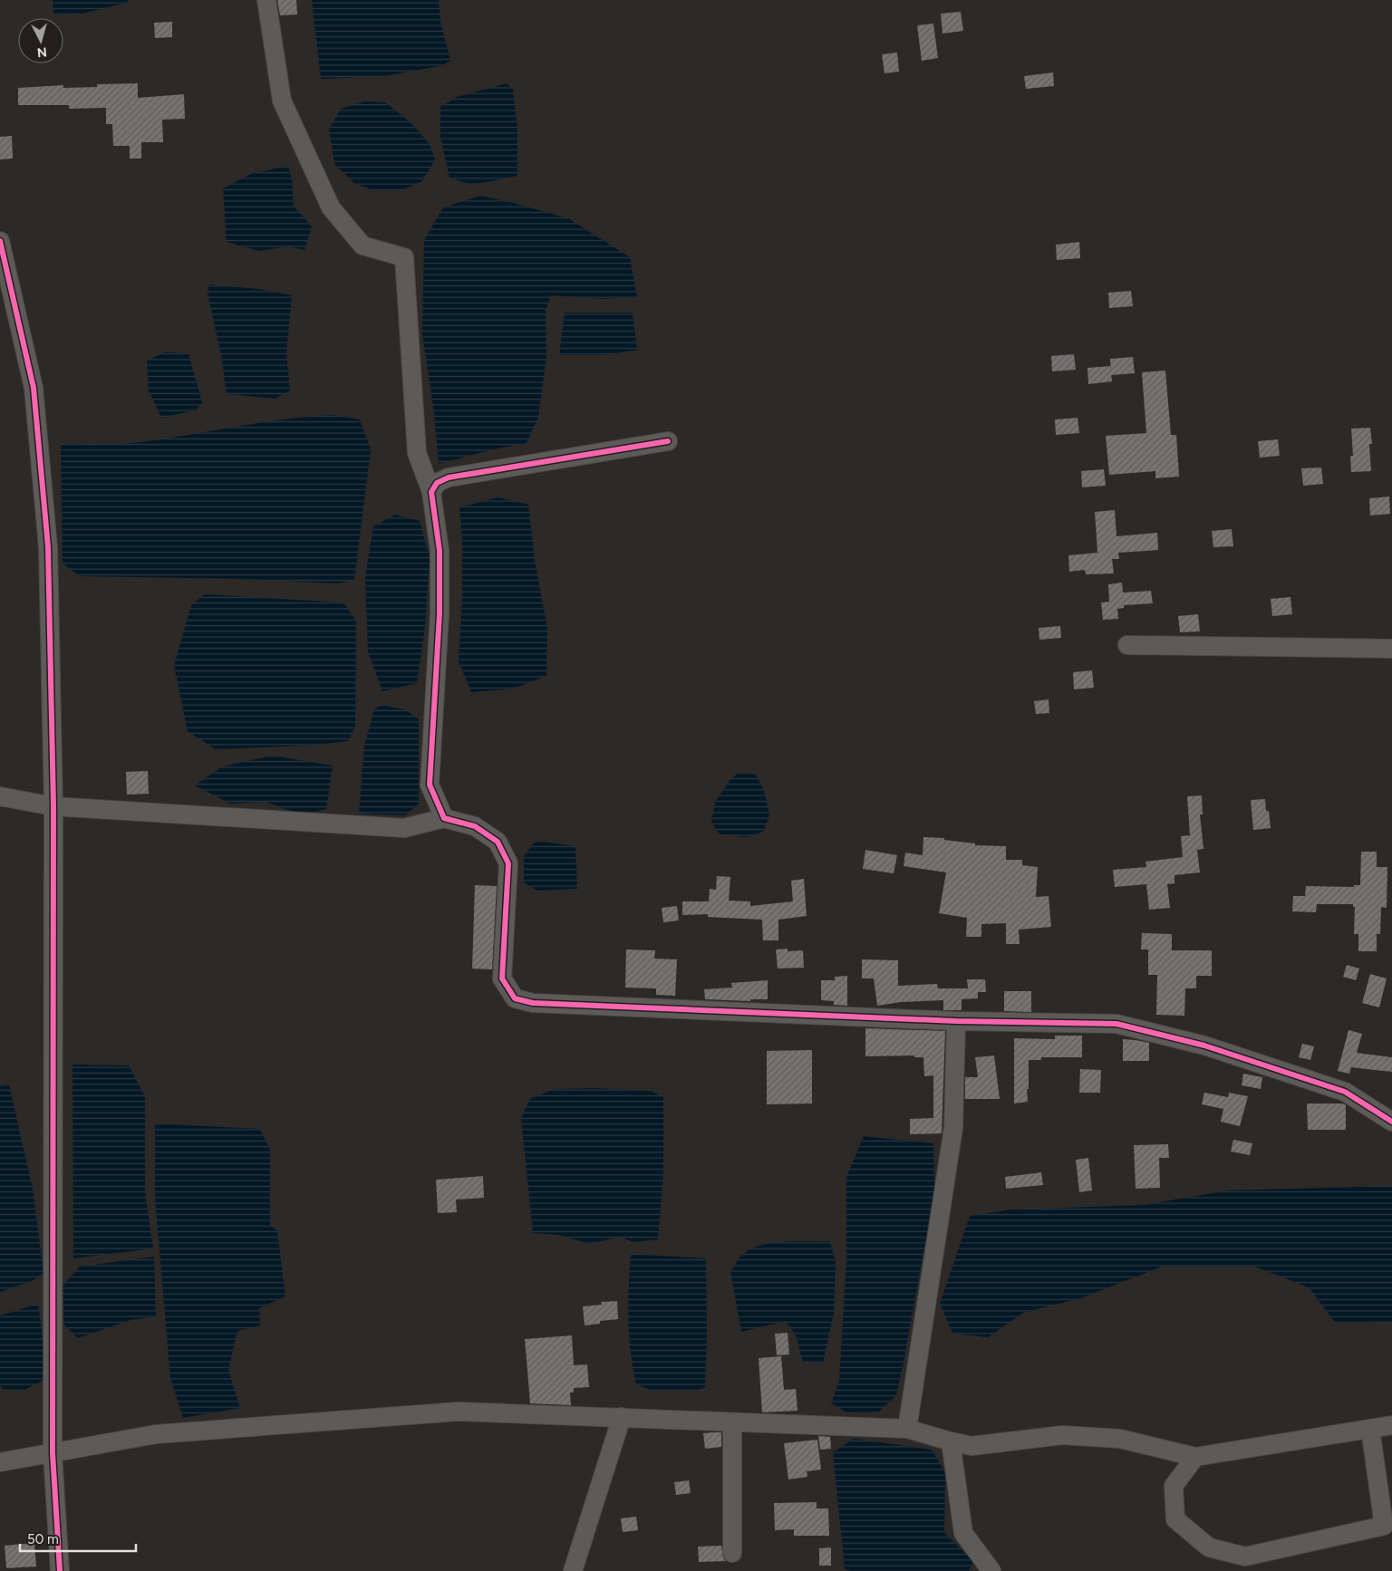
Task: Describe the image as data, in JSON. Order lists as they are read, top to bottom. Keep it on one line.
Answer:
{"scale_bar":"50 m","north":"bottom"}
